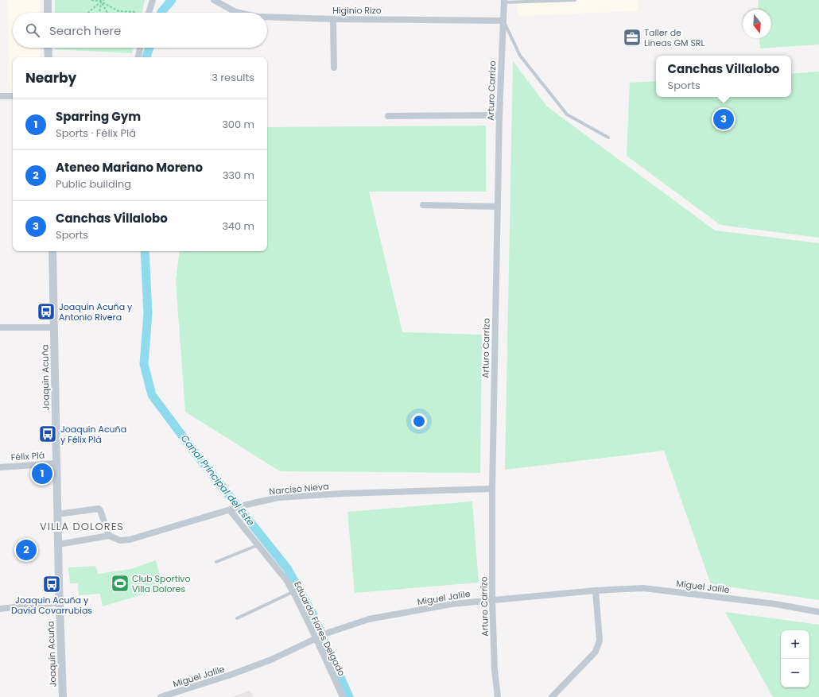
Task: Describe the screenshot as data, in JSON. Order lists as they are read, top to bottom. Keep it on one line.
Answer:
{"streets":{"street":["Higinio Rizo","Arturo Carrizo","Joaquín Acuña","Félix Plá","Narciso Nieva","Miguel Jalile","Eduardo Flores Delgado"]},"crossings":[["Higinio Rizo","Arturo Carrizo"],["Arturo Carrizo","Narciso Nieva"],["Arturo Carrizo","Miguel Jalile"],["Joaquín Acuña","Félix Plá"],["Joaquín Acuña","Narciso Nieva"],["Narciso Nieva","Eduardo Flores Delgado"],["Miguel Jalile","Eduardo Flores Delgado"]],"districts":["VILLA DOLORES"],"water":["Canal Principal del Este"],"places":{"office":["Taller de Líneas GM SRL"],"bus stop":["Joaquín Acuña y Antonio Rivera","Joaquín Acuña y Félix Plá","Joaquin Acuña y David Covarrubias"],"sports":["Club Sportivo Villa Dolores"]},"north":"bottom","page":{"search":"Search here","popup":["Canchas Villalobo","Sports"],"heading":["Nearby","3 results"],"list":[{"mark":"1","name":"Sparring Gym","note":"Sports · Félix Plá","value":"300 m"},{"mark":"2","name":"Ateneo Mariano Moreno","note":"Public building","value":"330 m"},{"mark":"3","name":"Canchas Villalobo","note":"Sports","value":"340 m"}],"pins":["3","1","2"],"map_buttons":["+","−"]}}
